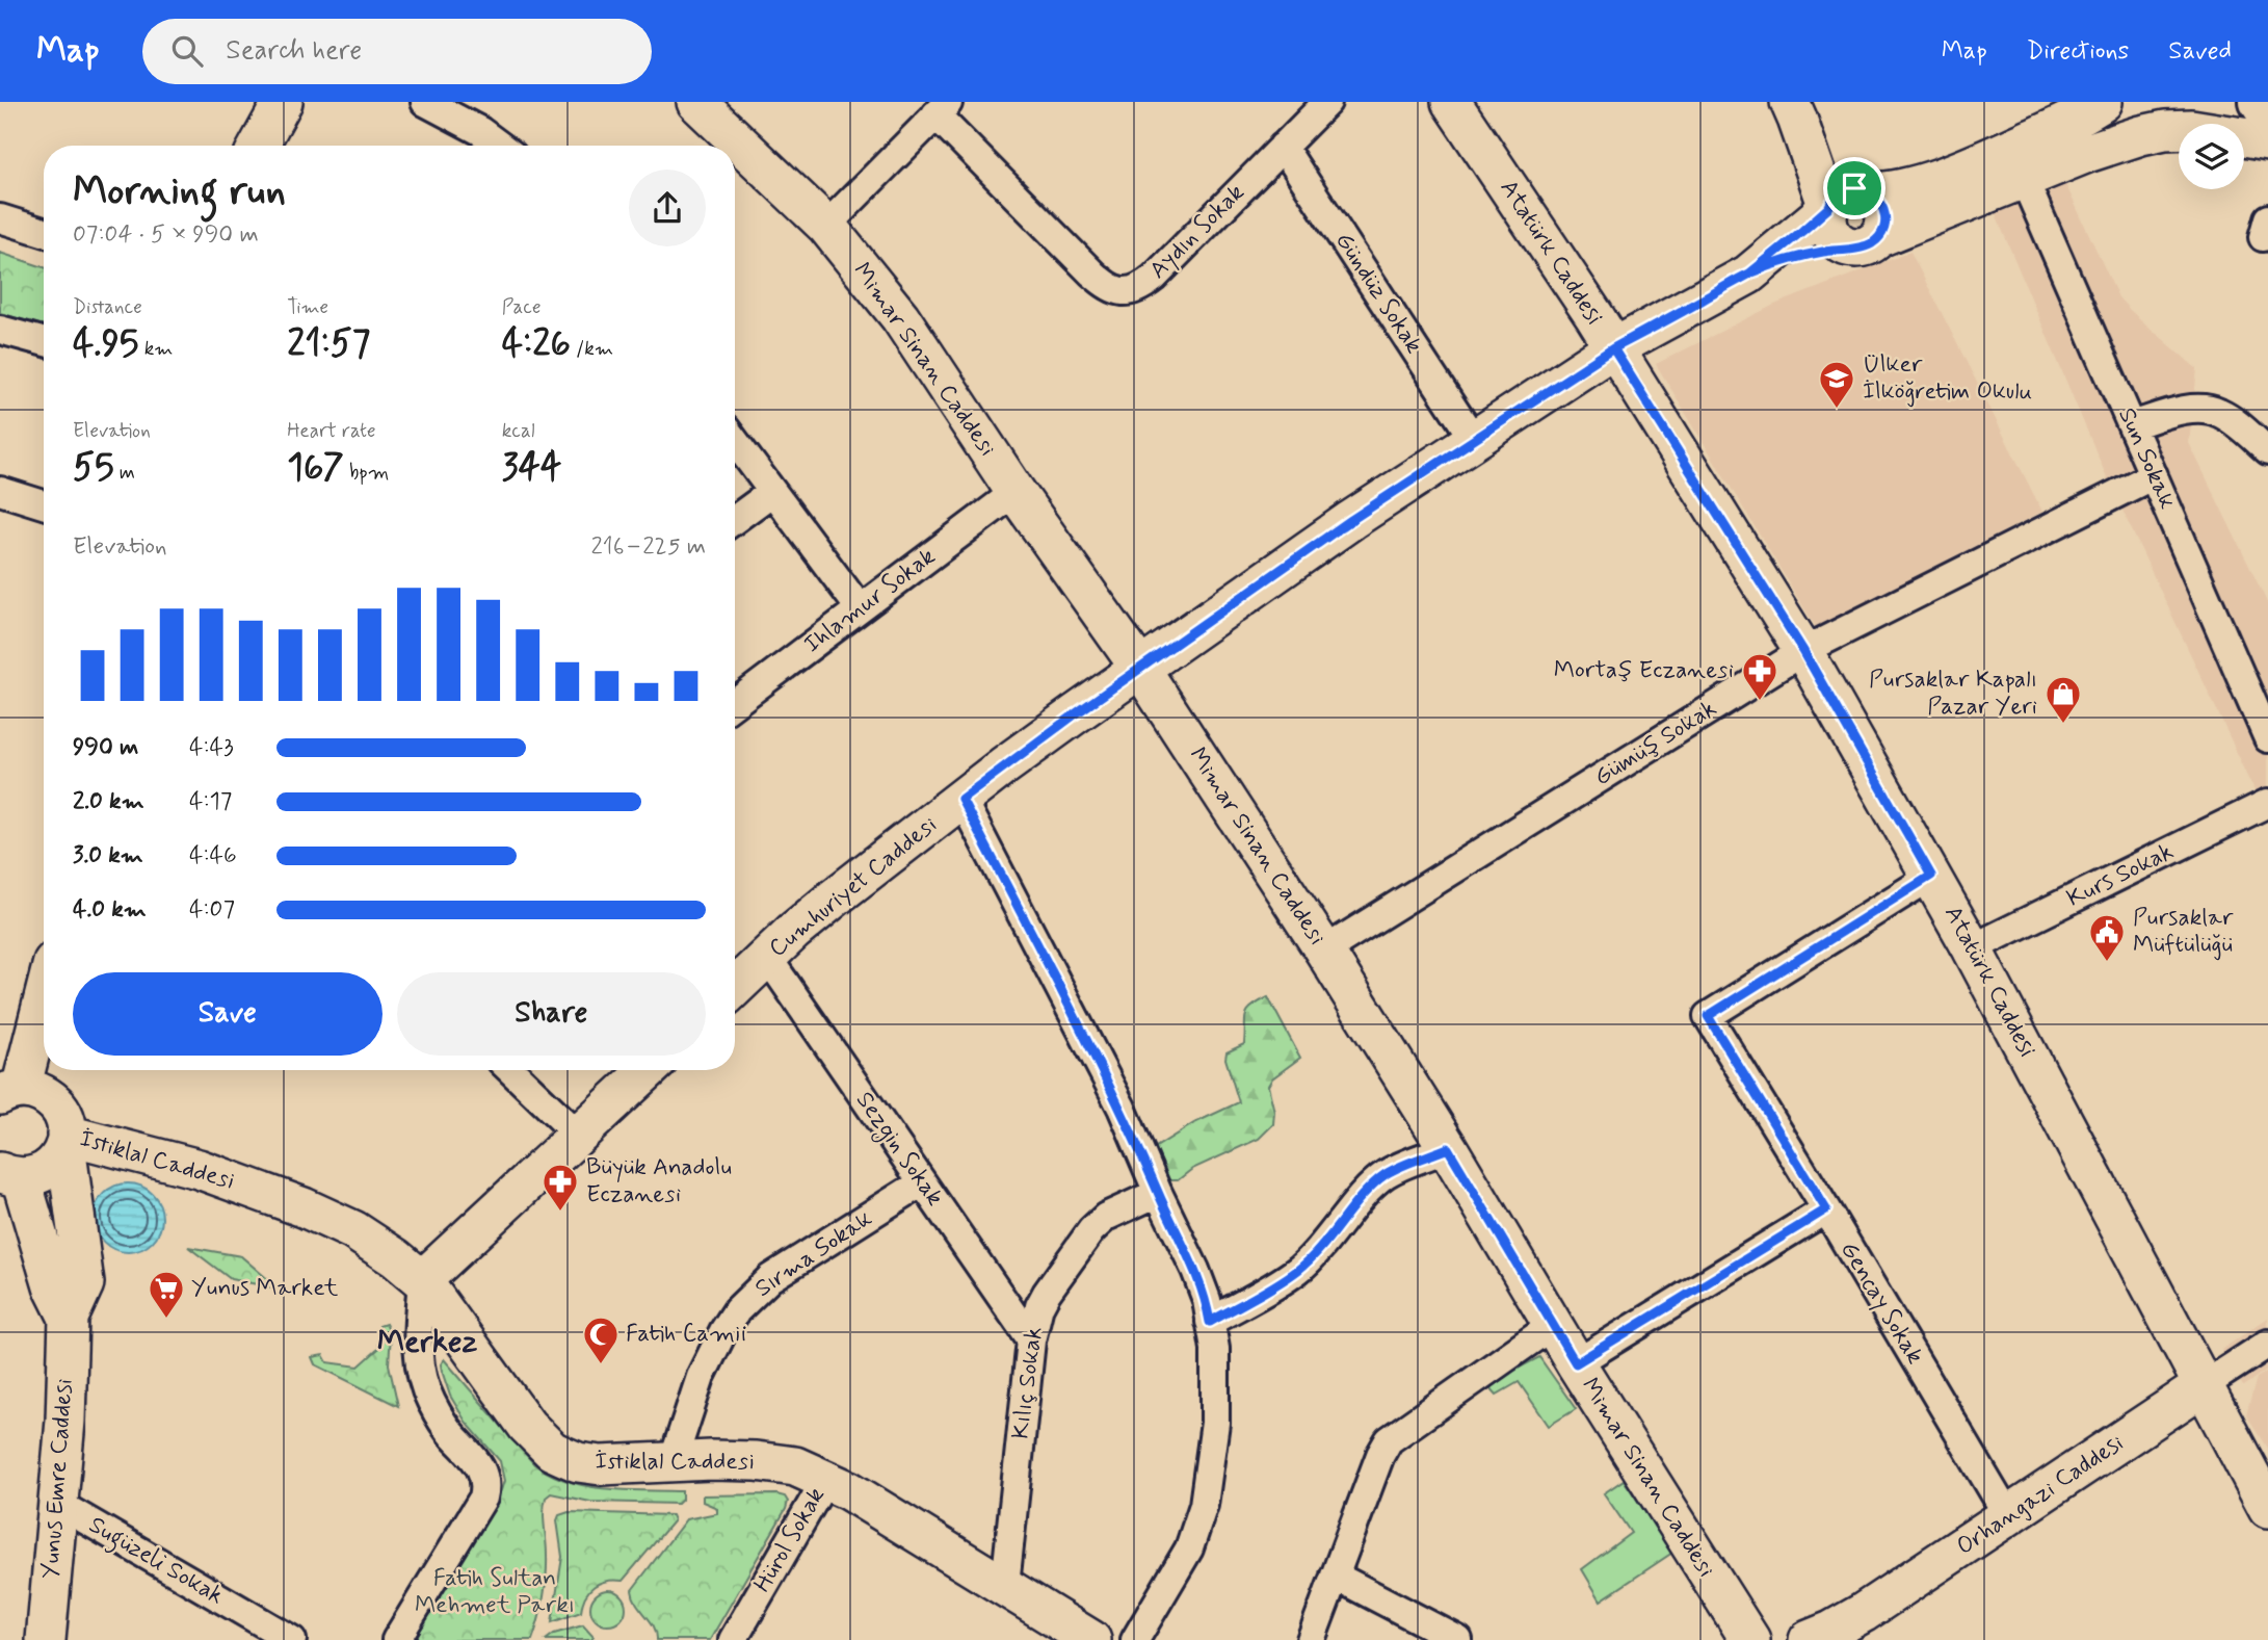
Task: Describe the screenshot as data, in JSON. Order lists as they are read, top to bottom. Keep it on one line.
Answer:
{"streets":{"street":["Aydın Sokak","Atatürk Caddesi","Gündüz Sokak","Mimar Sinan Caddesi","Sun Sokak","Ihlamur Sokak","Gümüş Sokak","Kurs Sokak","Cumhuriyet Caddesi","Sezgin Sokak","İstiklal Caddesi","Sırma Sokak","Gencay Sokak","Kılıç Sokak","Yunus Emre Caddesi","Orhangazi Caddesi","Hürol Sokak","Sugüzeli Sokak"]},"crossings":[["Aydın Sokak","Gündüz Sokak"],["Atatürk Caddesi","Gümüş Sokak"],["Atatürk Caddesi","Kurs Sokak"],["Atatürk Caddesi","Cumhuriyet Caddesi"],["Atatürk Caddesi","Gencay Sokak"],["Atatürk Caddesi","Orhangazi Caddesi"],["Gündüz Sokak","Cumhuriyet Caddesi"],["Mimar Sinan Caddesi","Ihlamur Sokak"],["Mimar Sinan Caddesi","Gümüş Sokak"],["Mimar Sinan Caddesi","Cumhuriyet Caddesi"],["Sun Sokak","Gümüş Sokak"],["Cumhuriyet Caddesi","Sezgin Sokak"],["Sezgin Sokak","Sırma Sokak"],["Sezgin Sokak","Kılıç Sokak"],["İstiklal Caddesi","Sırma Sokak"],["İstiklal Caddesi","Kılıç Sokak"],["İstiklal Caddesi","Hürol Sokak"],["Gencay Sokak","Orhangazi Caddesi"],["Yunus Emre Caddesi","Sugüzeli Sokak"]],"districts":["Merkez"],"parks":["Fatih Sultan Mehmet Parkı"],"places":{"school or university":["Ülker İlköğretim Okulu"],"pharmacy":["Mortaş Eczanesi","Büyük Anadolu Eczanesi"],"shop":["Pursaklar Kapalı Pazar Yeri"],"public building":["Pursaklar Müftülüğü"],"supermarket":["Yunus Market"],"mosque":["Fatih Camii"]},"page":{"header":"Map","search":"Search here","nav":["Map","Directions","Saved"],"heading":["Morning run","07:04 · 5 × 990 m"],"stats":[["Distance","4.95 km"],["Time","21:57"],["Pace","4:26 /km"],["Elevation","55 m"],["Heart rate","167 bpm"],["kcal","344"]],"chart":["Elevation","216–225 m"],"list":[{"name":"990 m","note":"4:43"},{"name":"2.0 km","note":"4:17"},{"name":"3.0 km","note":"4:46"},{"name":"4.0 km","note":"4:07"}],"buttons":["Save","Share"]}}
